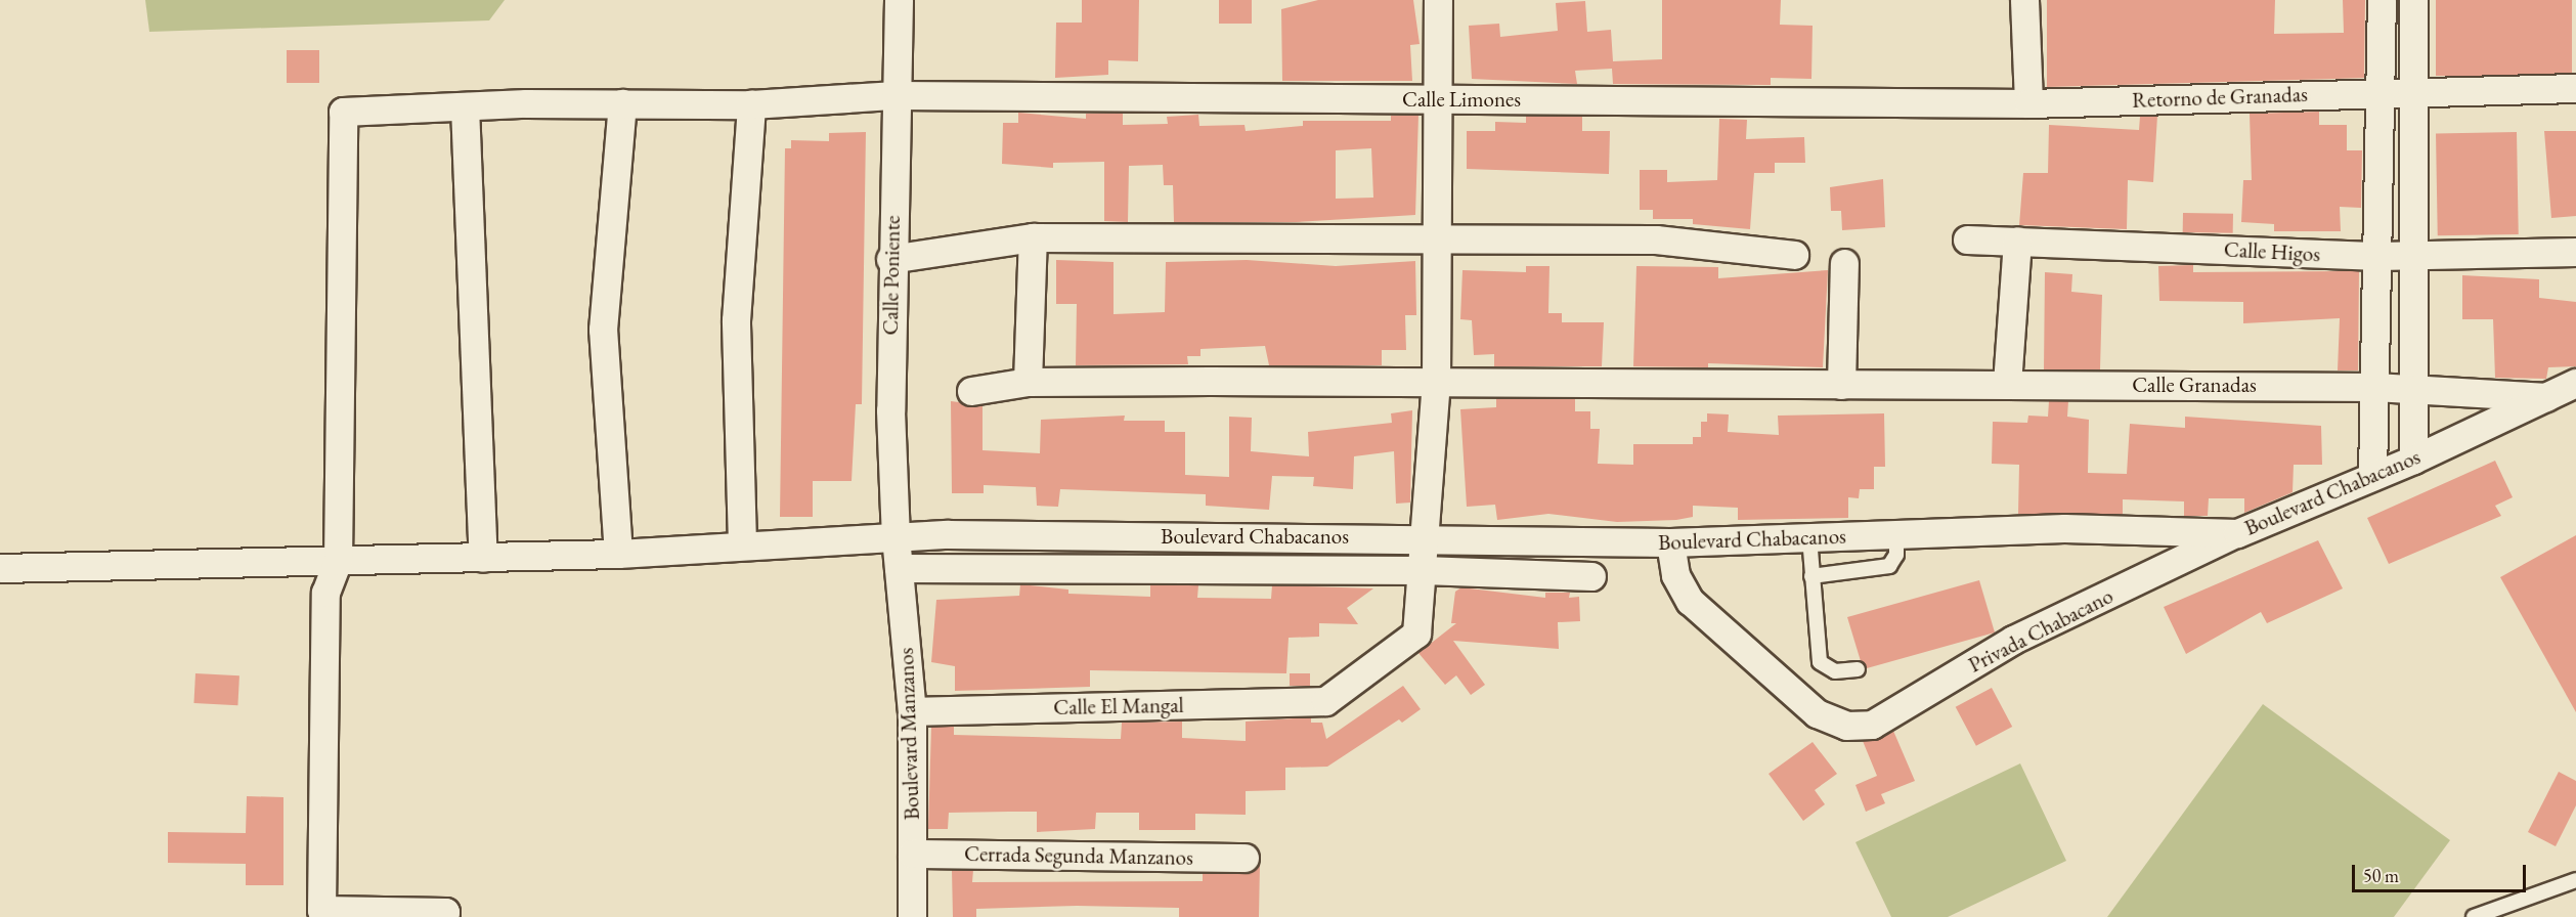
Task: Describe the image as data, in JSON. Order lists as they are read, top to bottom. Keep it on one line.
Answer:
{"streets":{"street":["Retorno de Granadas","Calle Limones","Calle Higos","Calle Poniente","Calle Granadas","Boulevard Chabacanos","Privada Chabacano","Calle El Mangal","Boulevard Manzanos","Cerrada Segunda Manzanos"]},"crossings":[["Retorno de Granadas","Calle Limones"],["Calle Limones","Calle Poniente"],["Calle Poniente","Boulevard Chabacanos"],["Calle Poniente","Boulevard Manzanos"],["Calle Granadas","Boulevard Chabacanos"],["Boulevard Chabacanos","Privada Chabacano"],["Boulevard Chabacanos","Calle El Mangal"],["Boulevard Chabacanos","Boulevard Manzanos"],["Calle El Mangal","Boulevard Manzanos"],["Boulevard Manzanos","Cerrada Segunda Manzanos"]],"scale_bar":"50 m"}
